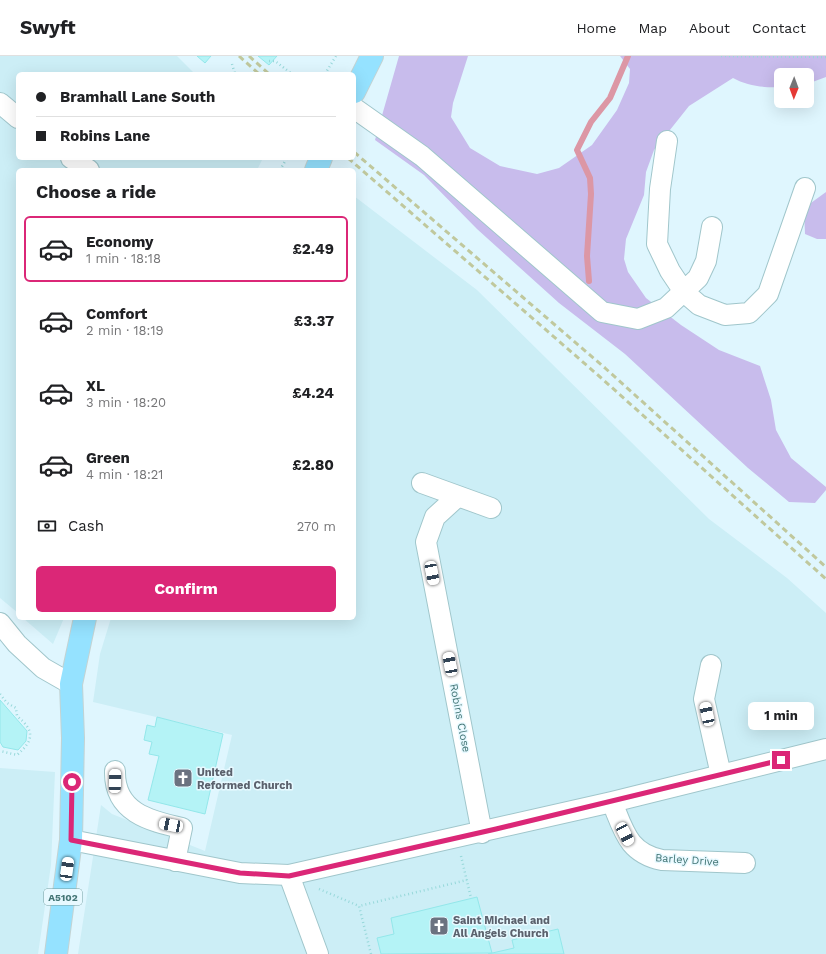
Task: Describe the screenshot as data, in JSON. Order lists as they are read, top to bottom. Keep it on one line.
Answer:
{"streets":{"main road":["A5102"],"street":["Robins Close","Barley Drive"]},"places":{"church":["United Reformed Church","Saint Michael and All Angels Church"]},"north":"bottom","page":{"header":"Swyft","nav":["Home","Map","About","Contact"],"banner":["Bramhall Lane South","Robins Lane"],"heading":"Choose a ride","list":[{"name":"Economy","note":"1 min · 18:18","value":"£2.49"},{"name":"Comfort","note":"2 min · 18:19","value":"£3.37"},{"name":"XL","note":"3 min · 18:20","value":"£4.24"},{"name":"Green","note":"4 min · 18:21","value":"£2.80"}],"pay":["Cash","270 m"],"buttons":"Confirm","bubble":"1 min"}}
